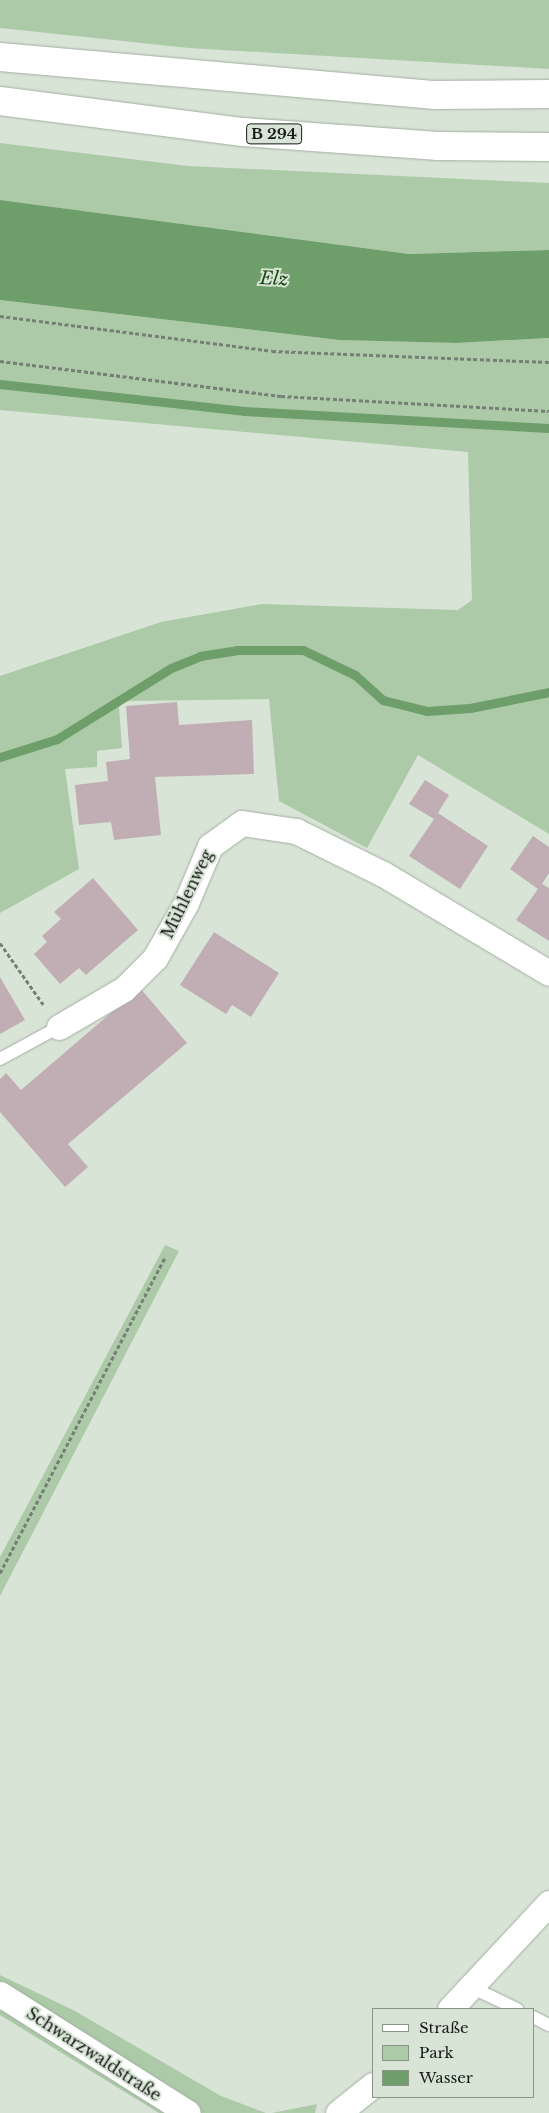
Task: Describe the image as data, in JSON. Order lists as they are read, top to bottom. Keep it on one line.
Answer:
{"streets":{"highway":["B 294"],"street":["Mühlenweg","Schwarzwaldstraße"]},"water":["Elz"],"legend":["Straße","Park","Wasser"]}
